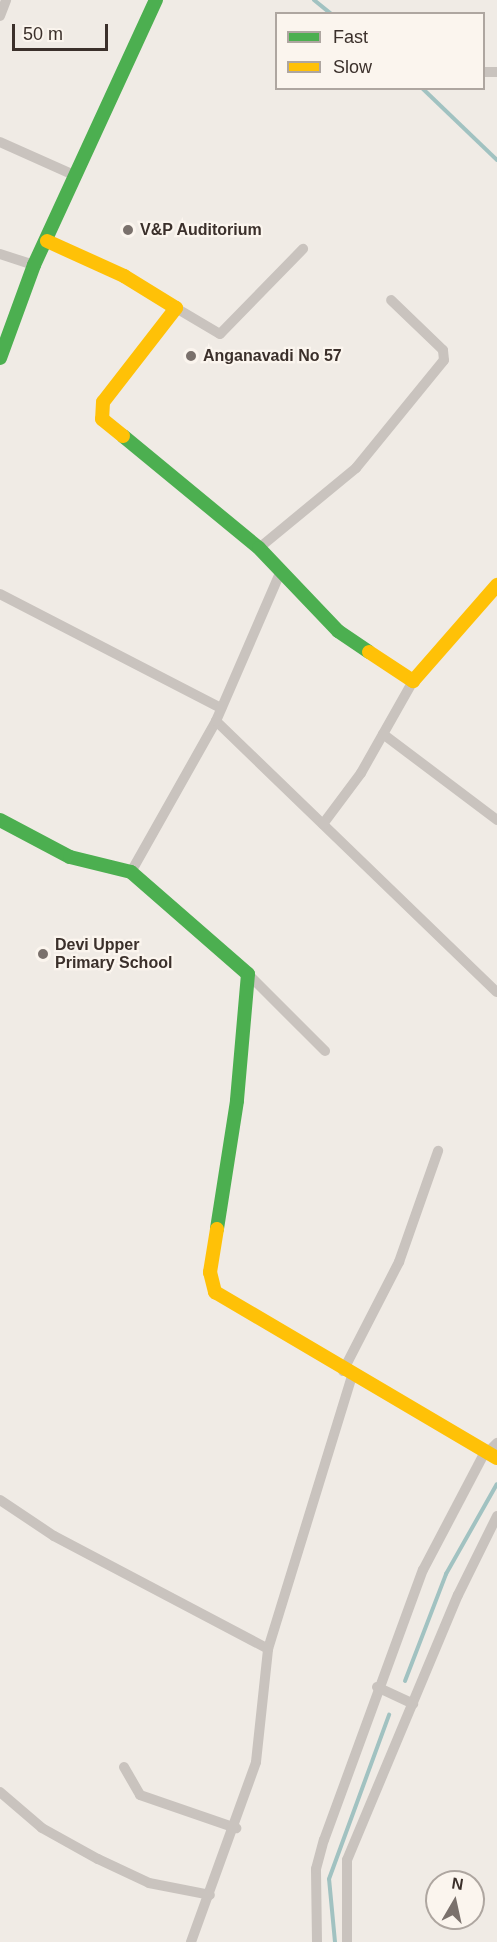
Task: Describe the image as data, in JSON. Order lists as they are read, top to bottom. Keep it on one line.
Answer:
{"places":["V&P Auditorium","Anganavadi No 57","Devi Upper Primary School"],"legend":["Fast","Slow"],"scale_bar":"50 m","north":"top"}
